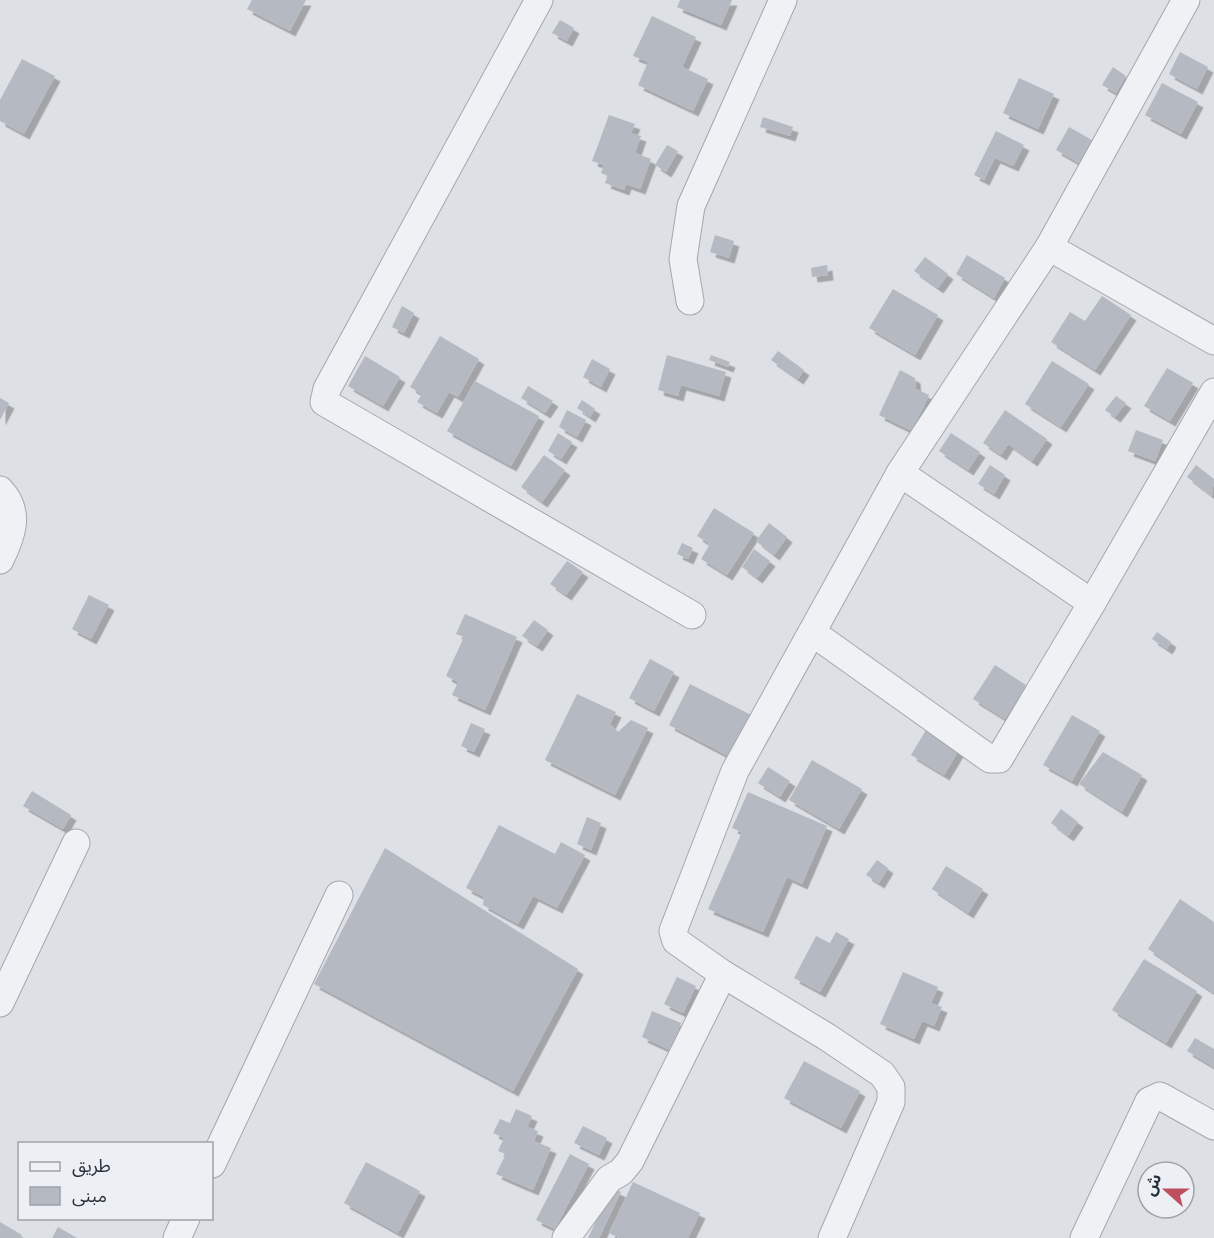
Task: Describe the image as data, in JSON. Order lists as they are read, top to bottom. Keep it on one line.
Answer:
{"legend":["طريق","مبنى"],"north":"left"}
